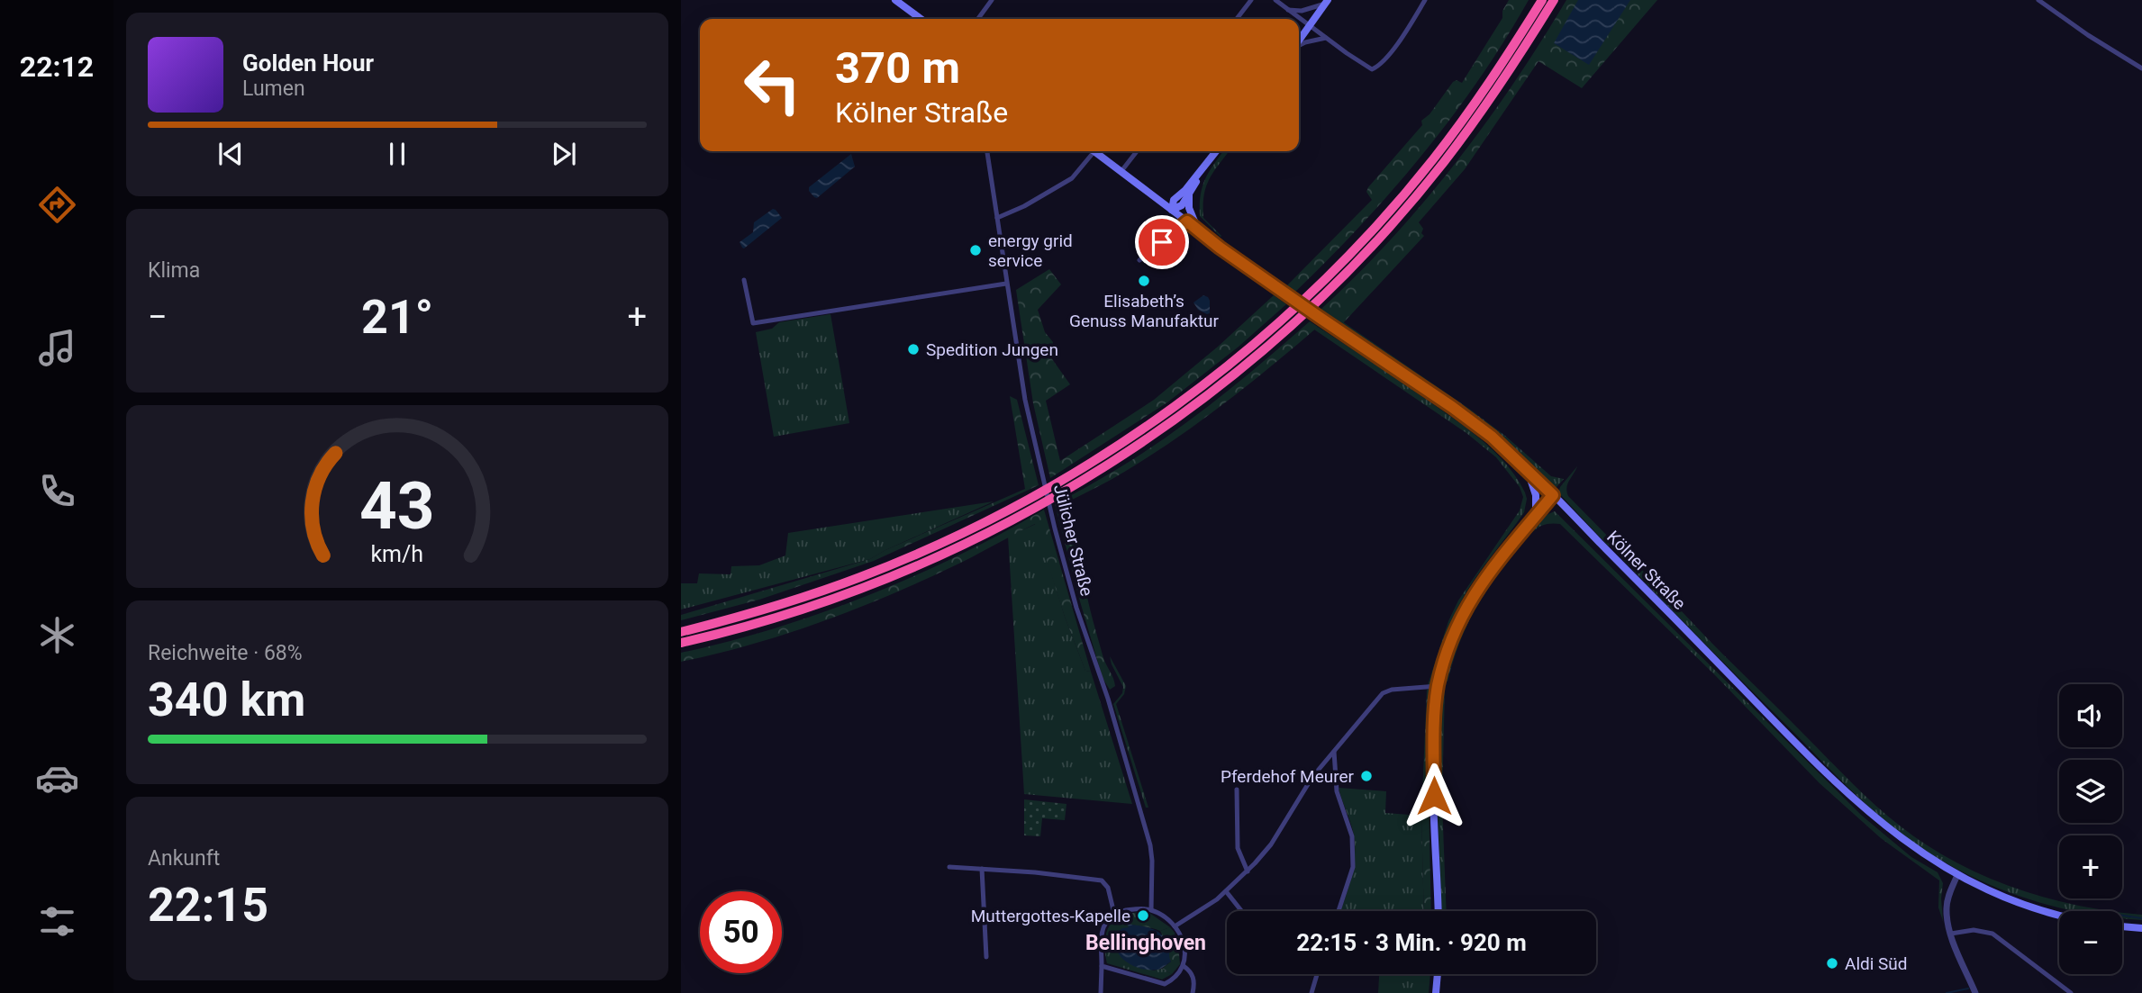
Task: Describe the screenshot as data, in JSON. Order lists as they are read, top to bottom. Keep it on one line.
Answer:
{"streets":{"main road":["Kölner Straße"],"street":["Jülicher Straße"]},"districts":["Bellinghoven"],"places":["energy grid service","Elisabeth’s Genuss Manufaktur","Spedition Jungen","Pferdehof Meurer","Muttergottes-Kapelle","Aldi Süd"],"page":{"tabs":"22:12","turn":["370 m","Kölner Straße"],"song":["Golden Hour","Lumen"],"tile":["Klima",["Reichweite · 68%","340 km"],["Ankunft","22:15"]],"heat":["−","21°","+"],"map_buttons":["+","−"],"limit":"50","trip":"22:15 · 3 Min. · 920 m","gauge":["43","km/h"]}}
